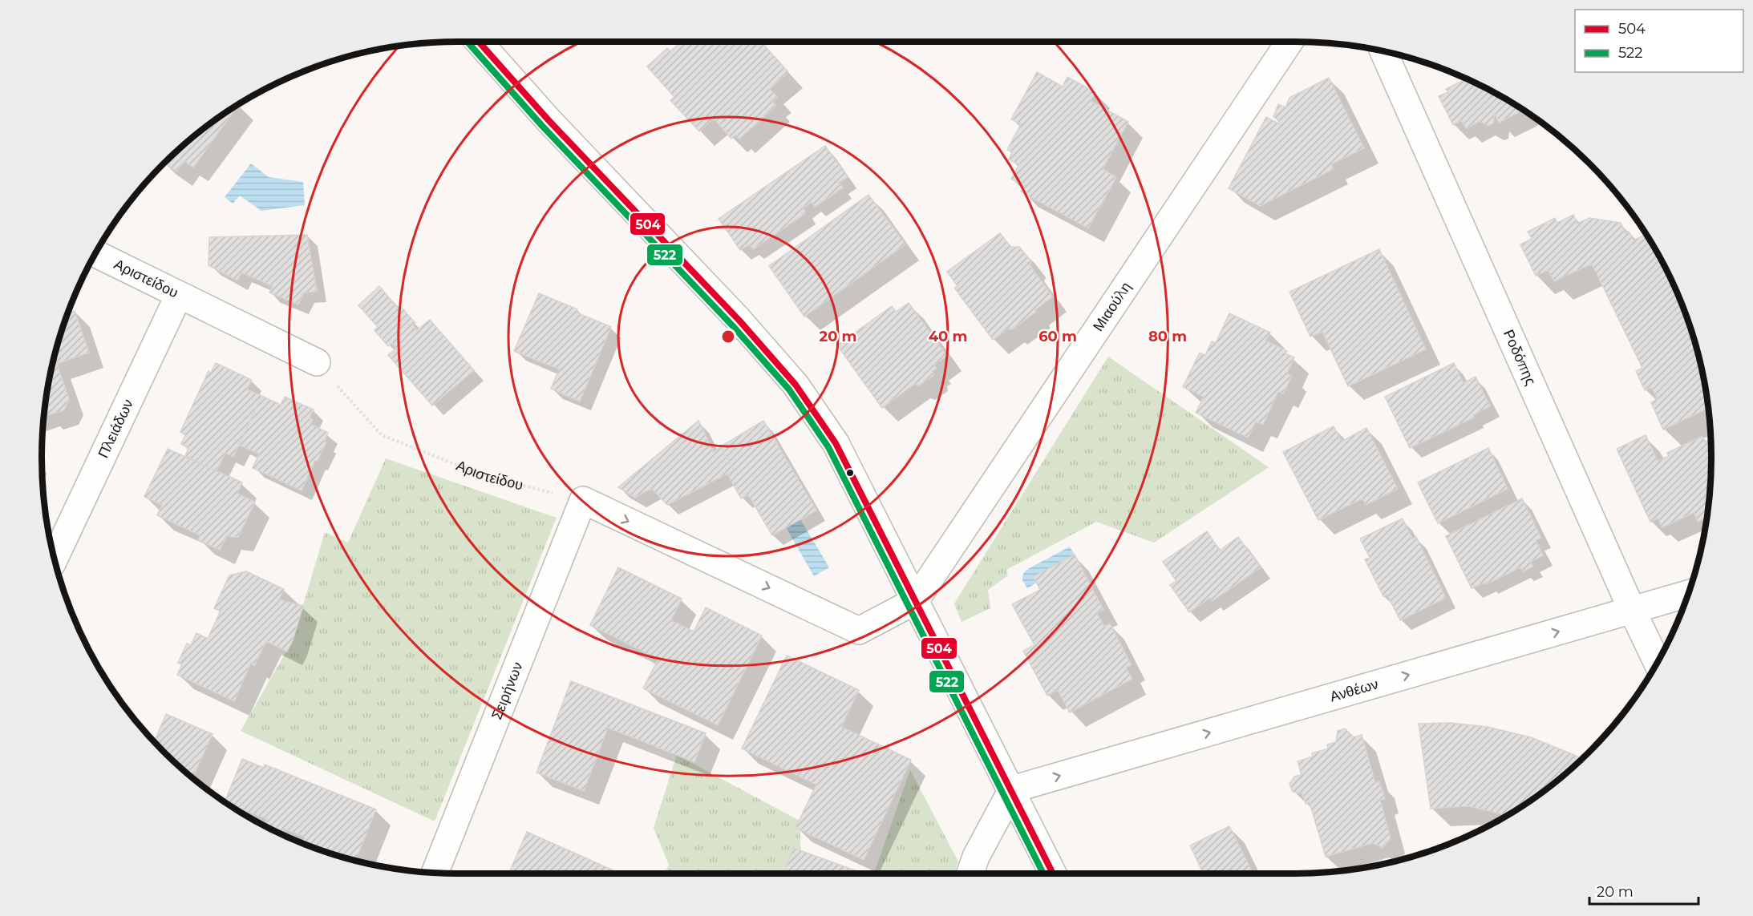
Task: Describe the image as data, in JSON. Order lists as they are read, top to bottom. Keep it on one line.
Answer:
{"streets":{"street":["Αριστείδου","Μιαούλη","Ροδόπης","Πλειάδων","Σειρήνων","Ανθέων"]},"crossings":[["Αριστείδου","Πλειάδων"],["Αριστείδου","Σειρήνων"],["Ροδόπης","Ανθέων"]],"one_way":["Ανθέων"],"lines":["transit line 504","transit line 522"],"legend":["504","522"],"scale_bar":"20 m","rings":["20 m","40 m","60 m","80 m"]}
